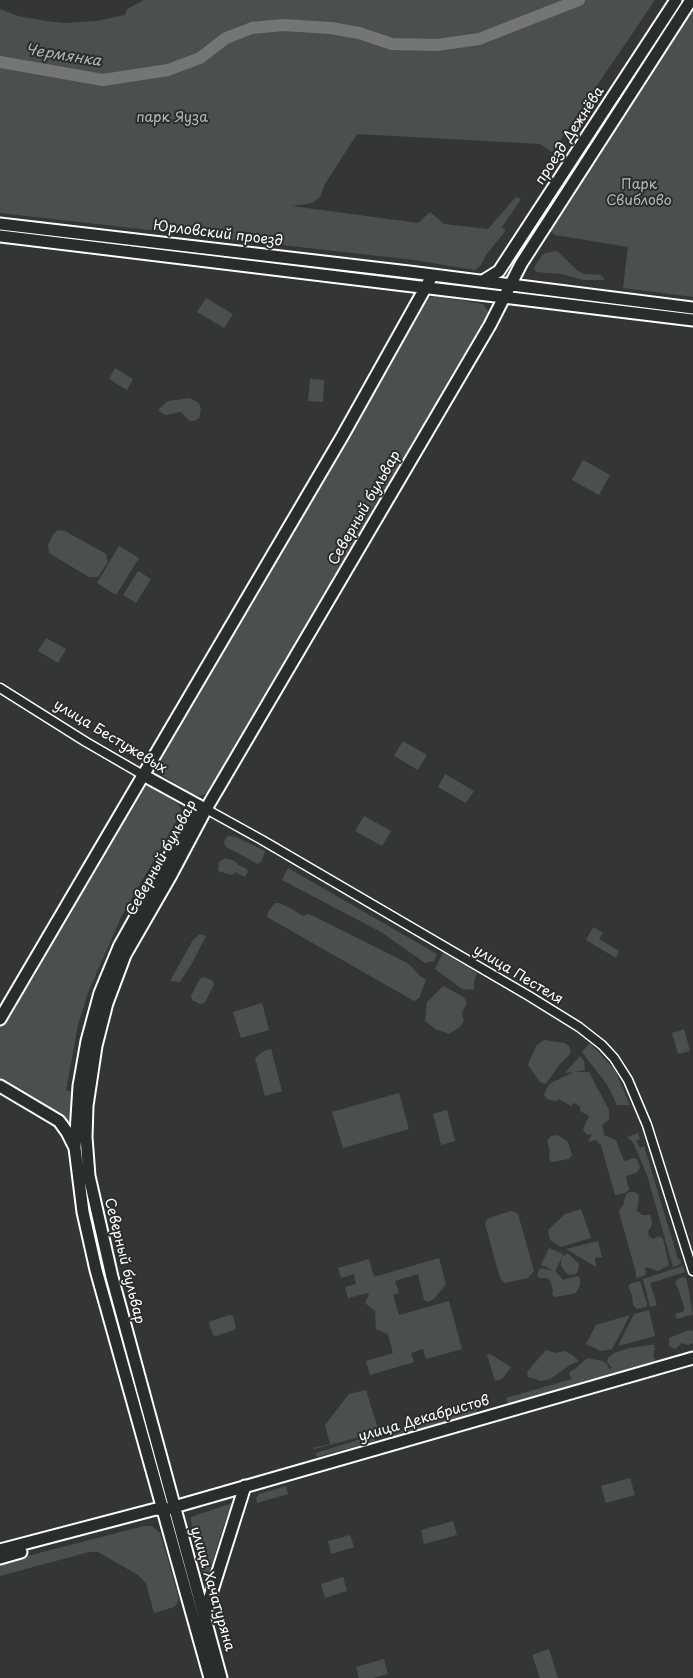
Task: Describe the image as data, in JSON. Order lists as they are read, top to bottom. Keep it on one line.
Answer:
{"streets":{"main road":["проезд Дежнёва","Юрловский проезд","Северный бульвар","улица Бестужевых","улица Декабристов","улица Хачатуряна"],"street":["улица Пестеля"]},"crossings":[["проезд Дежнёва","Юрловский проезд"],["проезд Дежнёва","Северный бульвар"],["Юрловский проезд","Северный бульвар"],["Северный бульвар","улица Бестужевых"],["Северный бульвар","улица Пестеля"],["Северный бульвар","улица Декабристов"],["Северный бульвар","улица Хачатуряна"],["улица Бестужевых","улица Пестеля"],["улица Декабристов","улица Хачатуряна"]],"water":["Чермянка"],"parks":["парк Яуза","Парк Свиблово"]}
